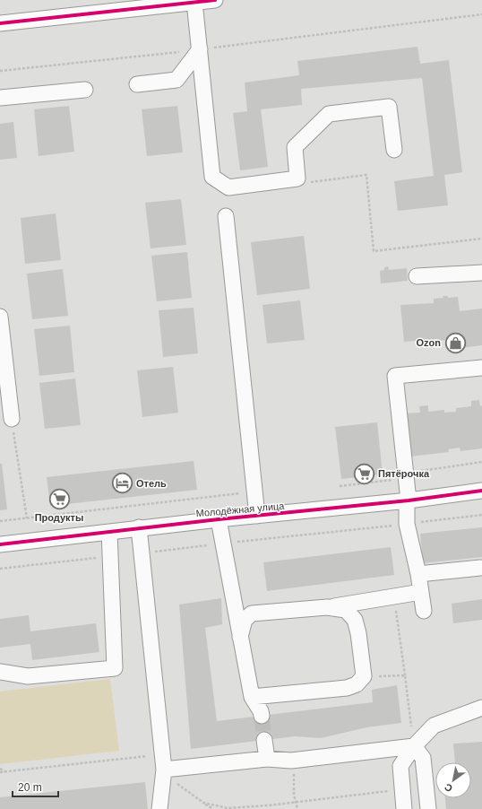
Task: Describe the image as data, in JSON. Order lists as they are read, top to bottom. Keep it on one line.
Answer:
{"streets":{"street":["Молодёжная улица"]},"places":{"shop":["Ozon"],"supermarket":["Пятёрочка","Продукты"],"hotel":["Отель"]},"scale_bar":"20 m","north":"bottom left"}
